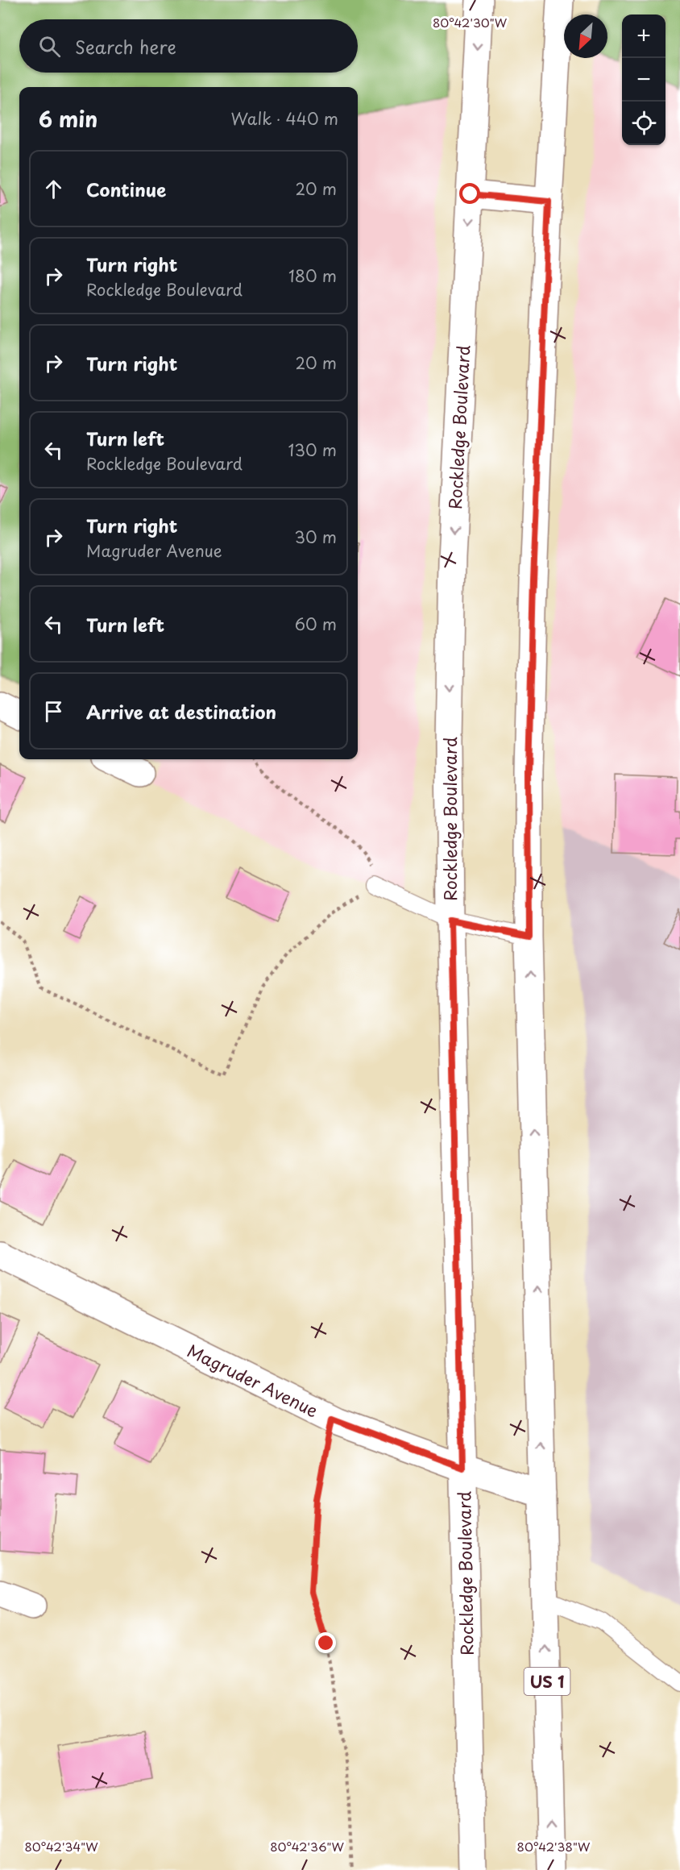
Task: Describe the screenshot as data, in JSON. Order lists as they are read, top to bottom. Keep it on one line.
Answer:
{"streets":{"main road":["Rockledge Boulevard","Magruder Avenue","US 1"]},"crossings":[["Rockledge Boulevard","Magruder Avenue"],["Magruder Avenue","US 1"]],"north":"bottom left","page":{"map_buttons":["+","−"],"search":"Search here","heading":["6 min","Walk · 440 m"],"list":[["Continue","20 m"],["Turn right","Rockledge Boulevard","180 m"],["Turn right","20 m"],["Turn left","Rockledge Boulevard","130 m"],["Turn right","Magruder Avenue","30 m"],["Turn left","60 m"],"Arrive at destination"]},"coordinates":["80°42'30\"W","80°42'34\"W","80°42'36\"W","80°42'38\"W"]}
